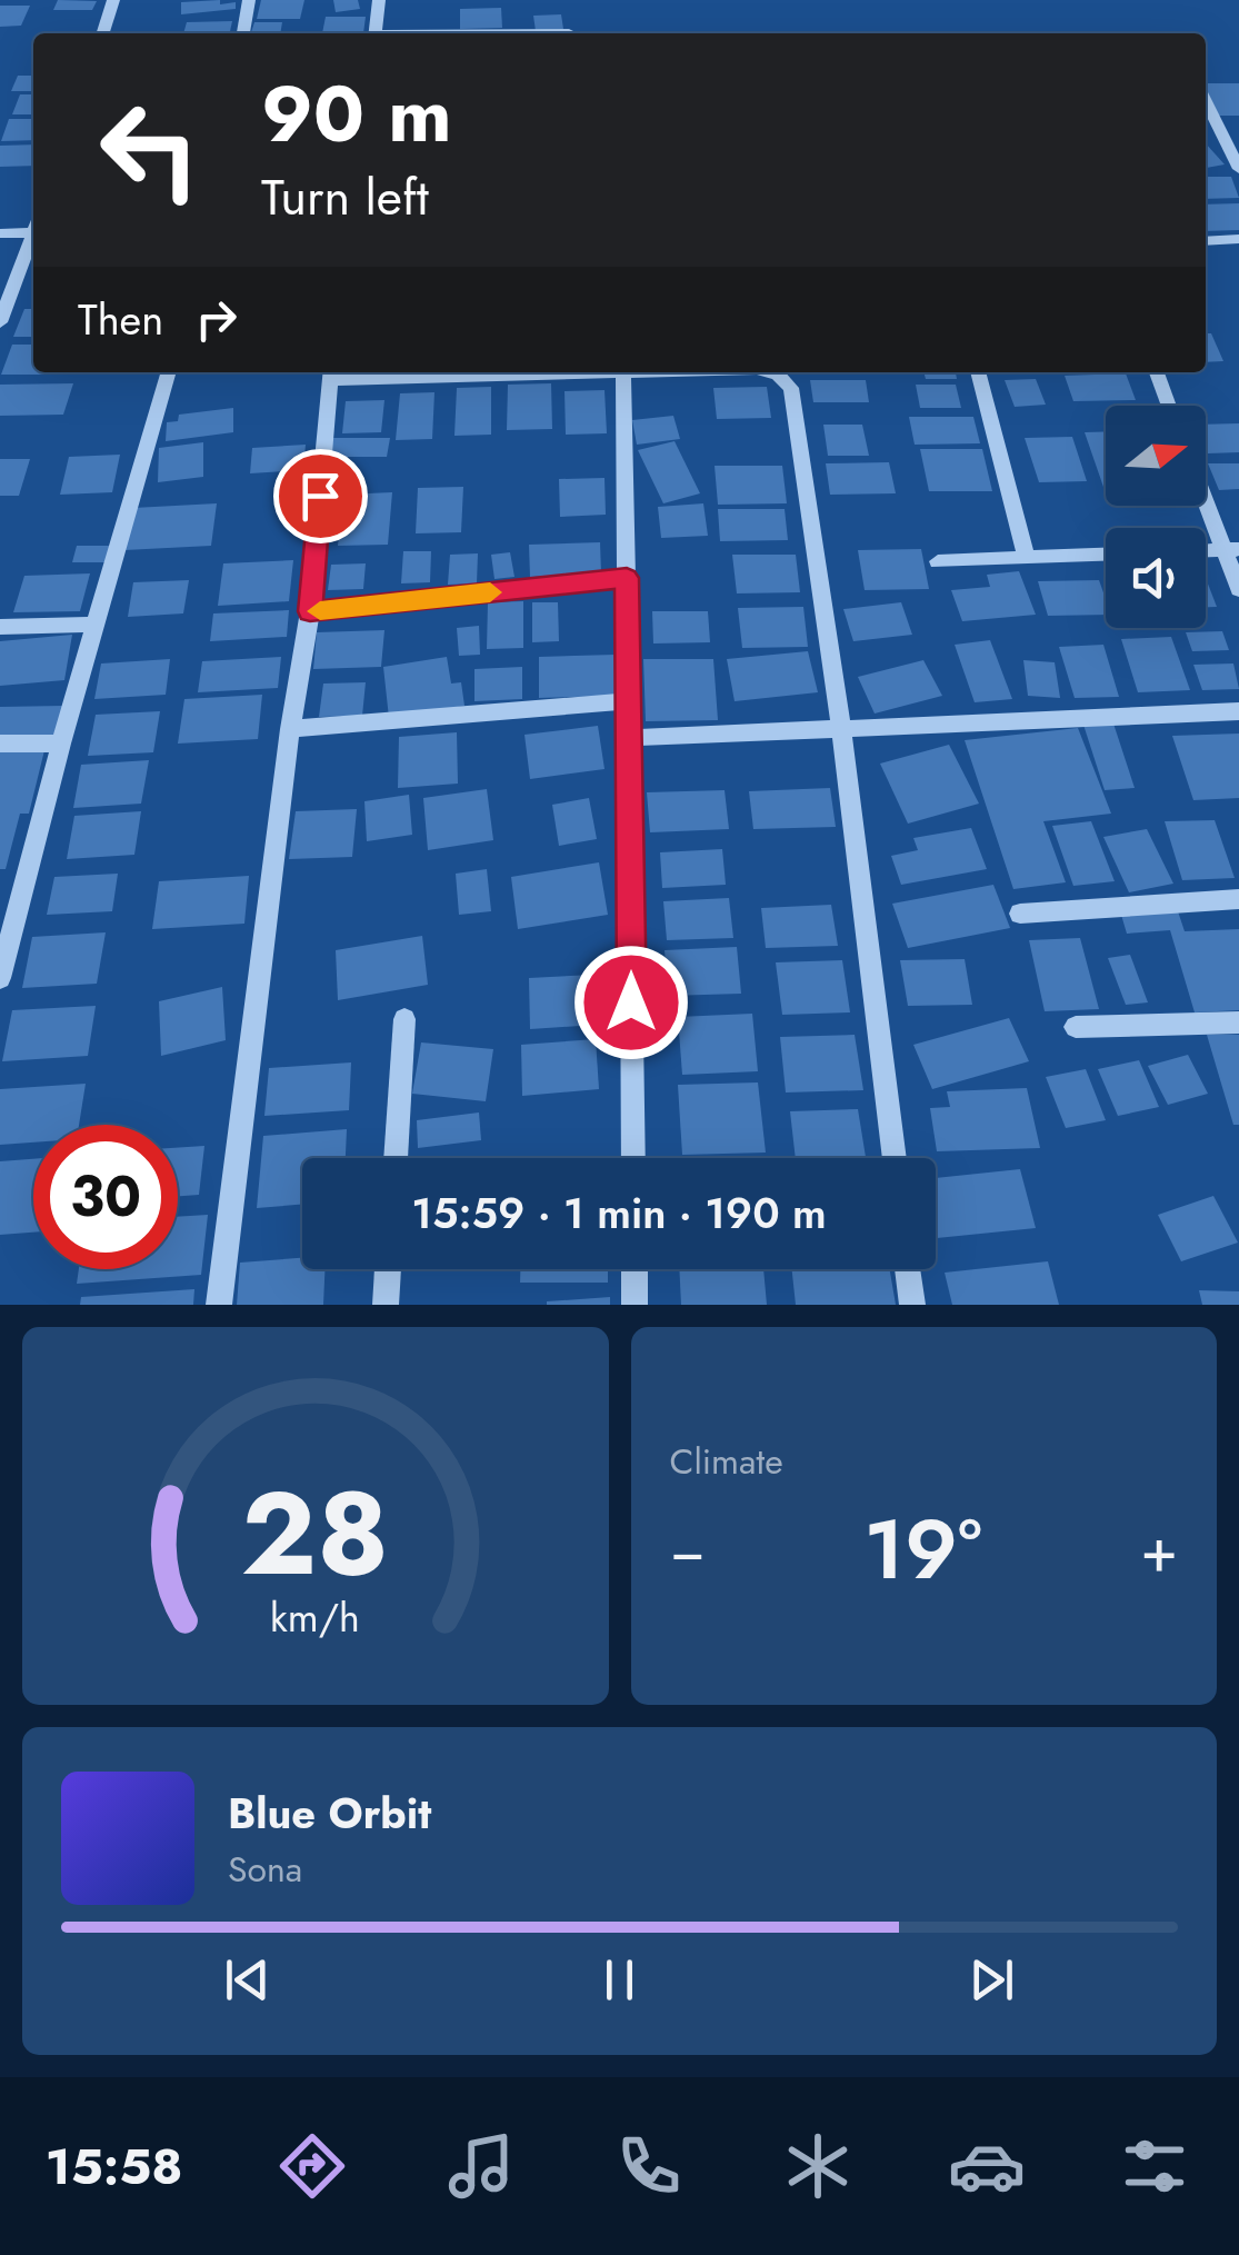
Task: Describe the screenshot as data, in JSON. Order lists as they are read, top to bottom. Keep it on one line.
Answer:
{"north":"right","page":{"turn":["90 m","Turn left"],"then":"Then","limit":"30","trip":"15:59 · 1 min · 190 m","tile":"Climate","heat":["−","19°","+"],"song":["Blue Orbit","Sona"],"tabs":"15:58","gauge":["28","km/h"]}}
